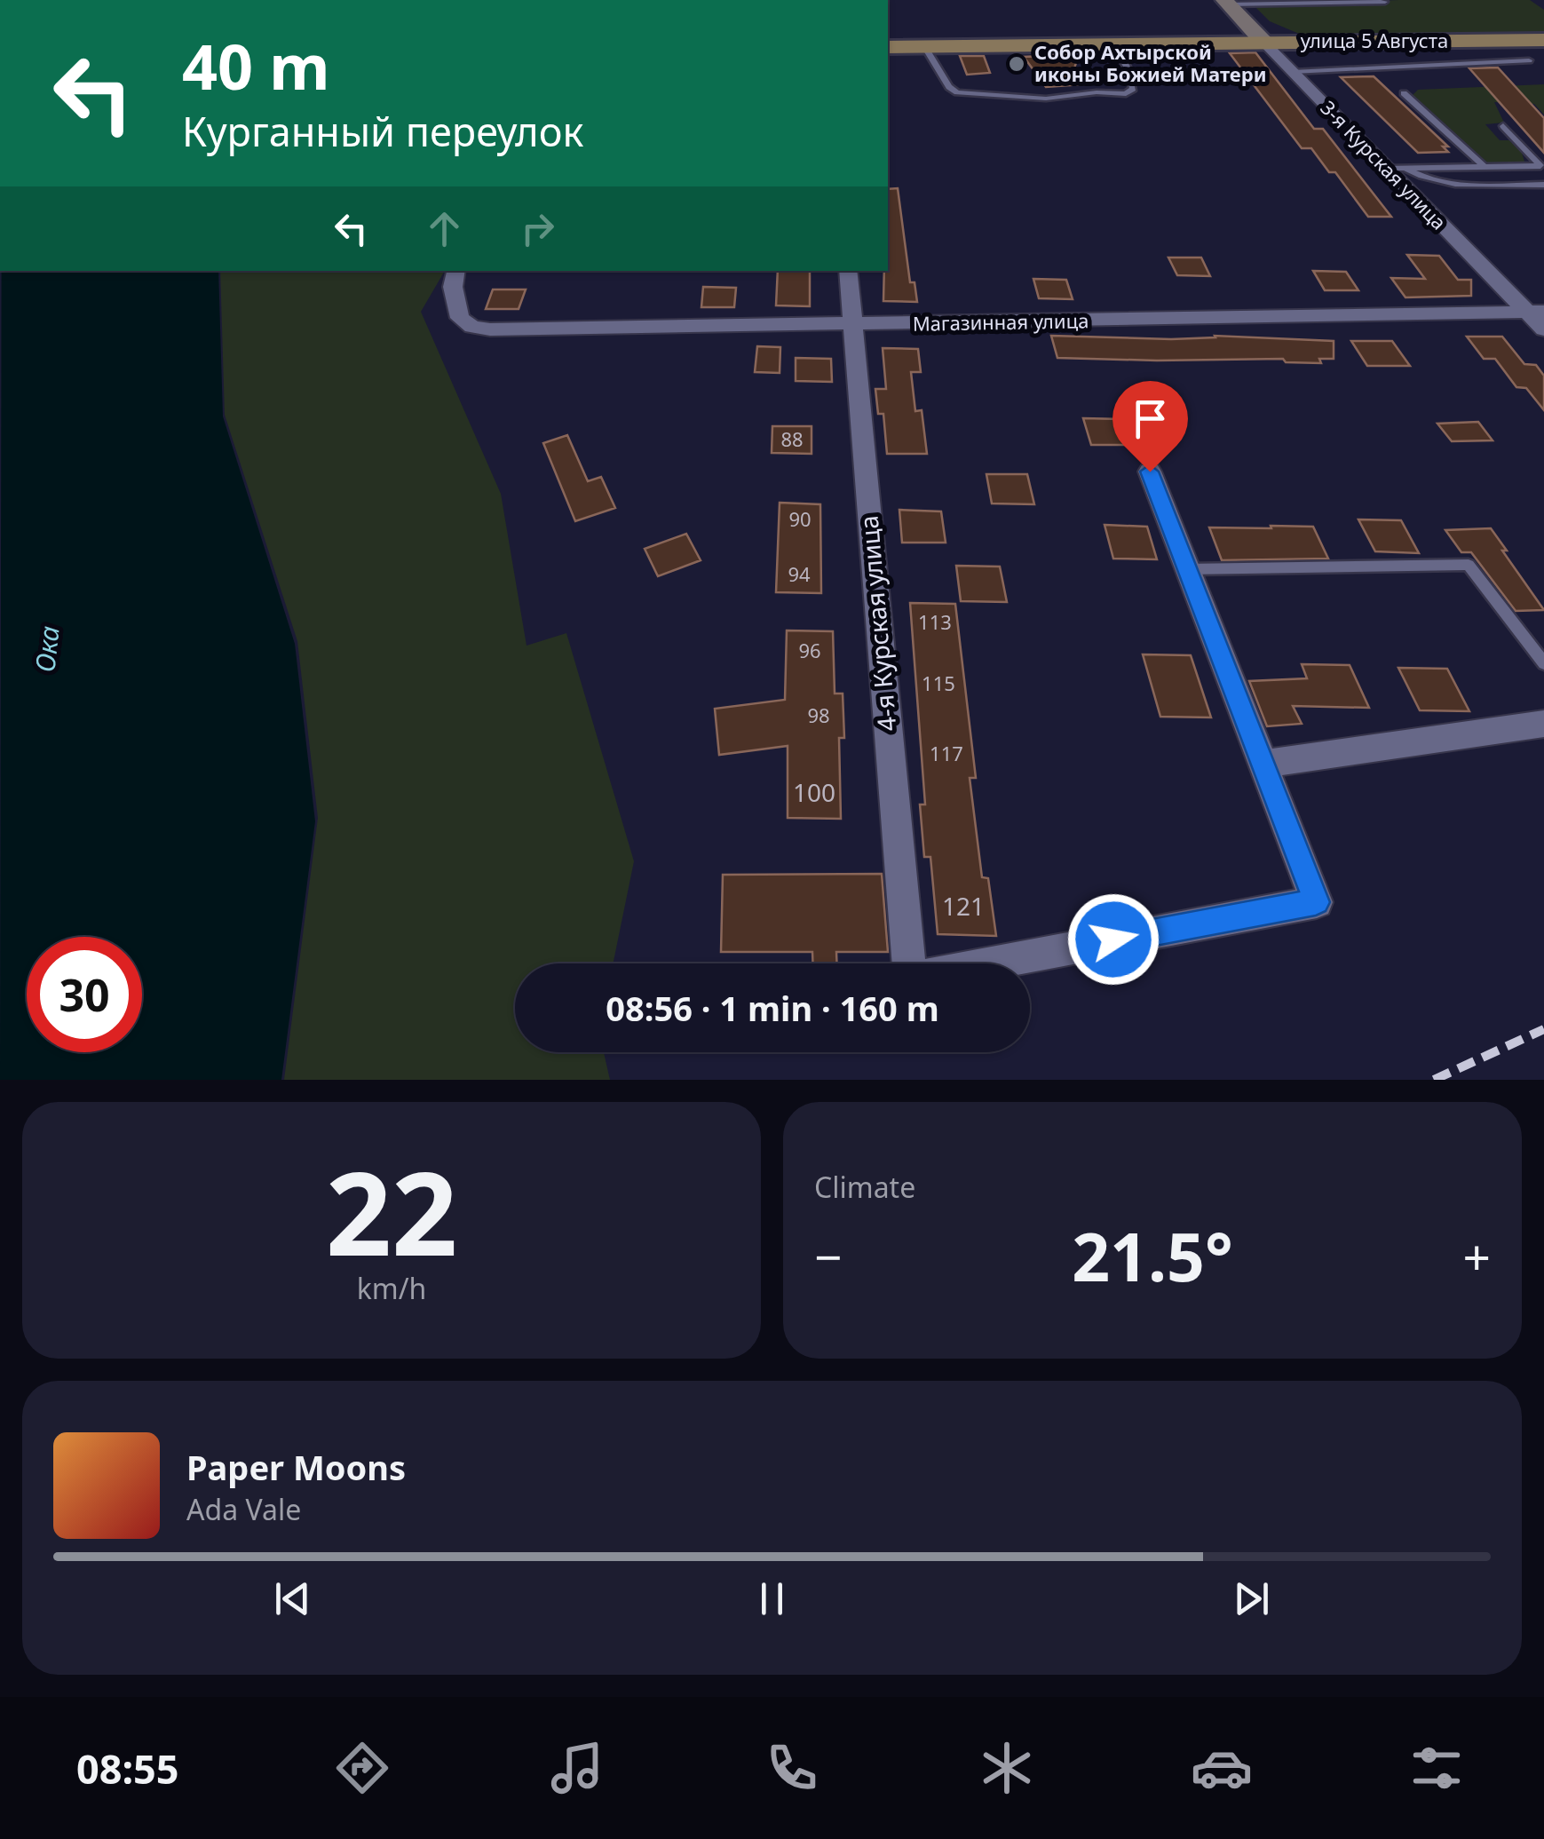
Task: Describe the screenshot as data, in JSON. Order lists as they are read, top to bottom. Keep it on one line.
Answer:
{"streets":{"main road":["улица 5 Августа","3-я Курская улица"],"street":["Магазинная улица","4-я Курская улица"]},"crossings":[["улица 5 Августа","3-я Курская улица"],["3-я Курская улица","Магазинная улица"],["Магазинная улица","4-я Курская улица"]],"water":["Ока"],"places":["Собор Ахтырской иконы Божией Матери"],"house_numbers":["88","90","94","113","96","115","98","117","100","121"],"page":{"turn":["40 m","Курганный переулок"],"limit":"30","trip":"08:56 · 1 min · 160 m","tile":[["22","km/h"],"Climate"],"heat":["−","21.5°","+"],"song":["Paper Moons","Ada Vale"],"tabs":"08:55"}}
